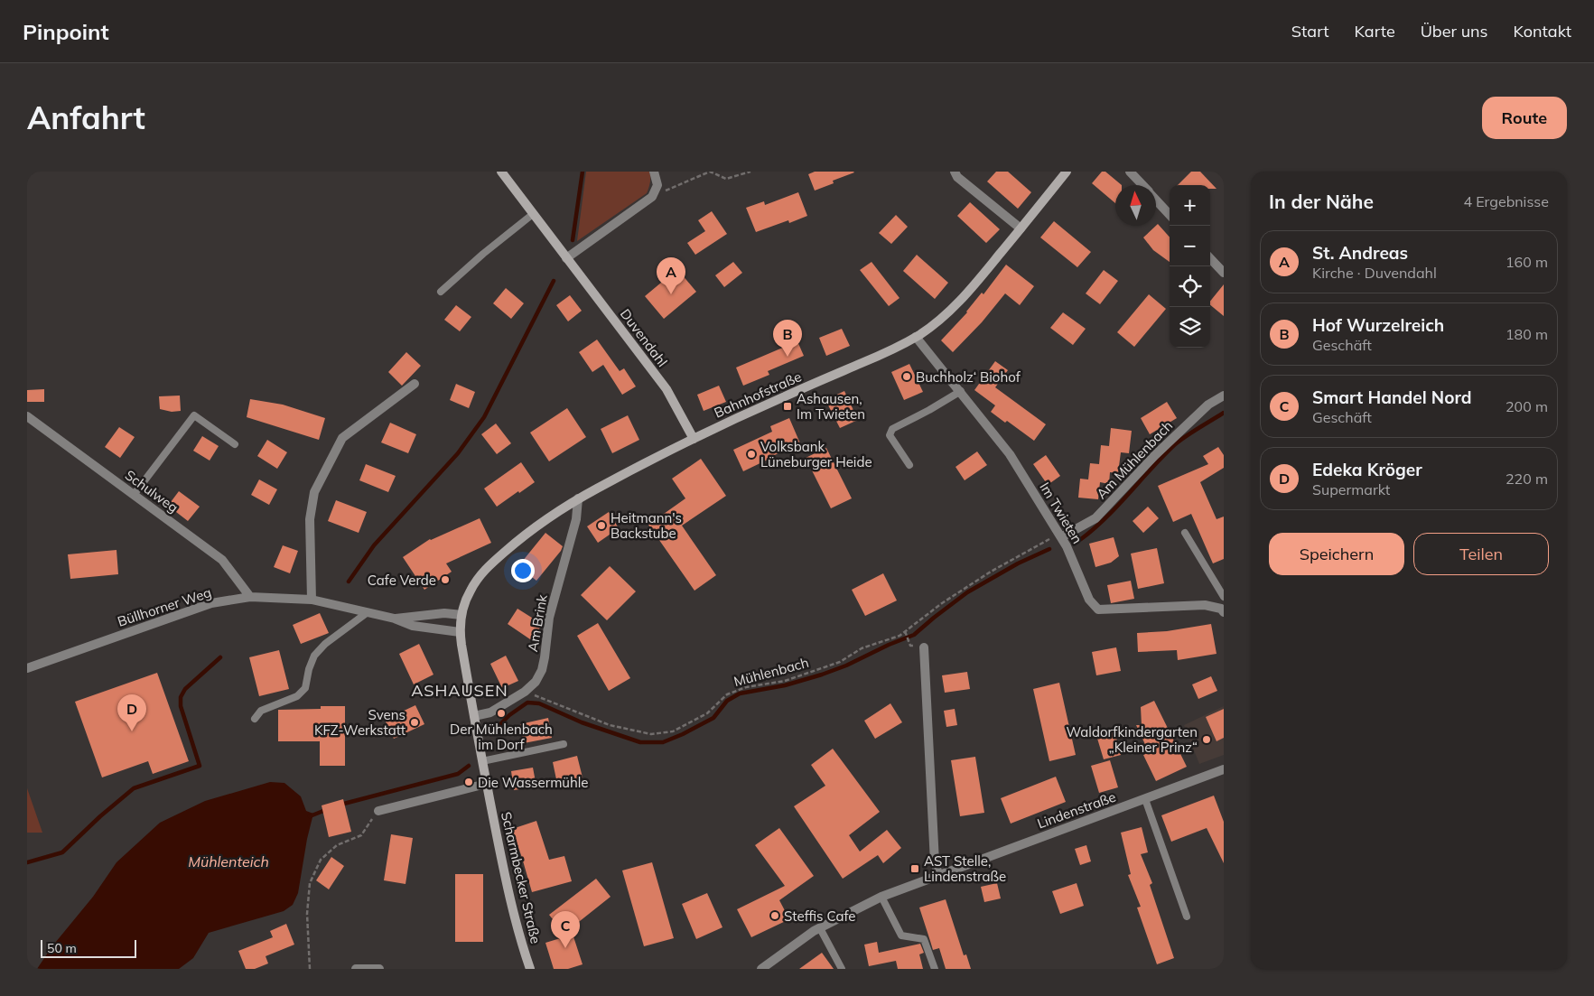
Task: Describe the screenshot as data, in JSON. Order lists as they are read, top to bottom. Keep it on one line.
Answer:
{"streets":{"street":["Duvendahl","Bahnhofstraße","Am Mühlenbach","Schulweg","Im Twieten","Büllhorner Weg","Am Brink","Lindenstraße","Scharmbecker Straße"],"path":["Mühlenbach"]},"crossings":[["Duvendahl","Bahnhofstraße"],["Bahnhofstraße","Im Twieten"],["Bahnhofstraße","Büllhorner Weg"],["Bahnhofstraße","Am Brink"],["Bahnhofstraße","Scharmbecker Straße"],["Am Mühlenbach","Im Twieten"],["Am Mühlenbach","Mühlenbach"],["Schulweg","Büllhorner Weg"],["Im Twieten","Mühlenbach"],["Büllhorner Weg","Scharmbecker Straße"],["Am Brink","Mühlenbach"],["Am Brink","Scharmbecker Straße"]],"districts":["ASHAUSEN"],"water":["Mühlenteich"],"places":{"other":["Buchholz‘ Biohof","Volksbank Lüneburger Heide","Heitmann's Backstube","Cafe Verde","Der Mühlenbach im Dorf","Svens KFZ-Werkstatt","Waldorfkindergarten „Kleiner Prinz“","Die Wassermühle","Steffis Cafe"],"transit":["Ashausen, Im Twieten","AST Stelle, Lindenstraße"]},"scale_bar":"50 m","north":"top","page":{"header":"Pinpoint","nav":["Start","Karte","Über uns","Kontakt"],"buttons":["Route",["Speichern","Teilen"]],"title":"Anfahrt","heading":["In der Nähe","4 Ergebnisse"],"map_buttons":["+","−"],"list":[{"mark":"A","name":"St. Andreas","note":"Kirche · Duvendahl","value":"160 m"},{"mark":"B","name":"Hof Wurzelreich","note":"Geschäft","value":"180 m"},{"mark":"C","name":"Smart Handel Nord","note":"Geschäft","value":"200 m"},{"mark":"D","name":"Edeka Kröger","note":"Supermarkt","value":"220 m"}],"pins":["A","B","D","C"],"scale":"50 m"}}
